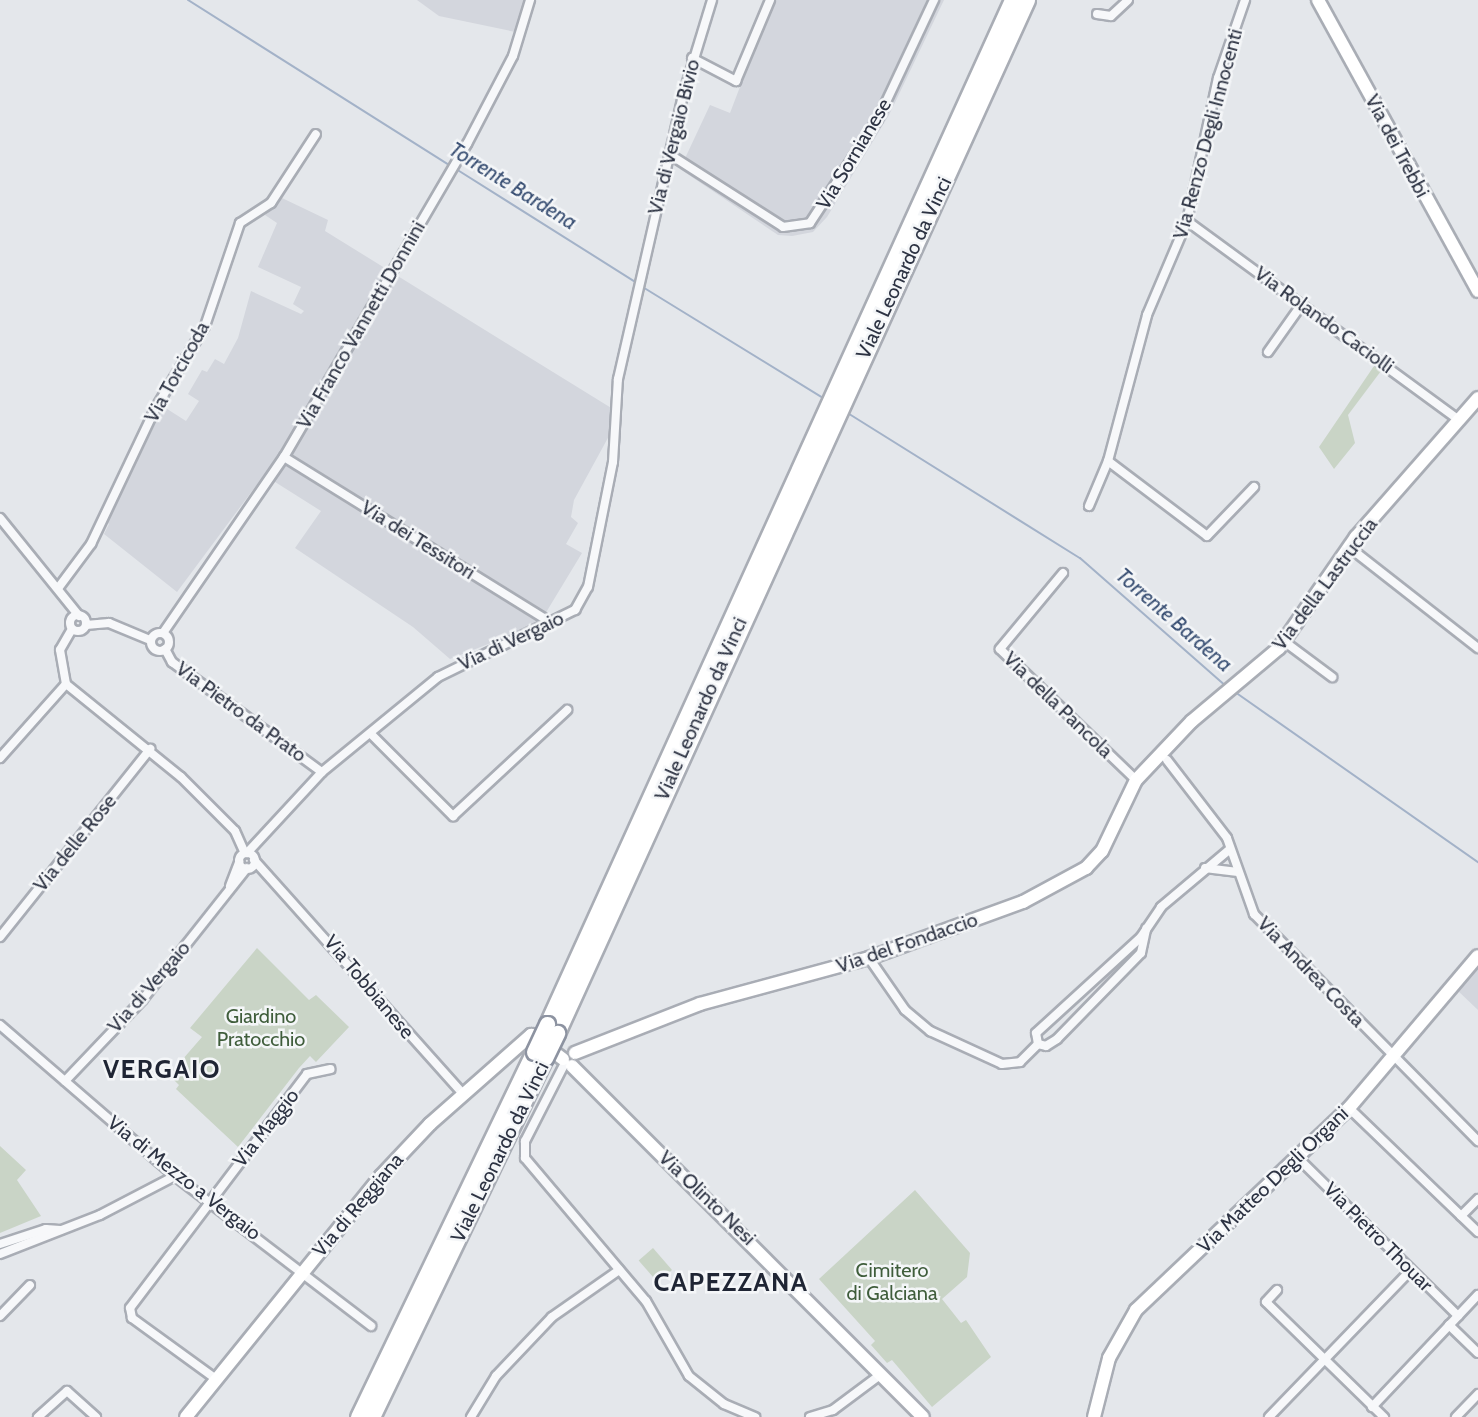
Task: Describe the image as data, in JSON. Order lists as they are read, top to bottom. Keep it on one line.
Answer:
{"streets":{"highway":["Viale Leonardo da Vinci"],"street":["Via Renzo Degli Innocenti","Via di Vergaio Bivio","Via dei Trebbi","Via Sornianese","Via Rolando Caciolli","Via Franco Vannetti Donnini","Via Torcicoda","Via dei Tessitori","Via della Lastruccia","Via di Vergaio","Via della Pancola","Via Pietro da Prato","Via delle Rose","Via del Fondaccio","Via Andrea Costa","Via Tobbianese","Via Maggio","Via di Mezzo a Vergaio","Via Matteo Degli Organi","Via Olinto Nesi","Via di Reggiana","Via Pietro Thouar"]},"crossings":[["Via Renzo Degli Innocenti","Via Rolando Caciolli"],["Via di Vergaio Bivio","Via Sornianese"],["Via di Vergaio Bivio","Via di Vergaio"],["Viale Leonardo da Vinci","Via del Fondaccio"],["Viale Leonardo da Vinci","Via Olinto Nesi"],["Viale Leonardo da Vinci","Via di Reggiana"],["Via Rolando Caciolli","Via della Lastruccia"],["Via Franco Vannetti Donnini","Via dei Tessitori"],["Via dei Tessitori","Via di Vergaio"],["Via della Lastruccia","Via del Fondaccio"],["Via di Vergaio","Via Pietro da Prato"],["Via di Vergaio","Via Tobbianese"],["Via di Vergaio","Via di Mezzo a Vergaio"],["Via della Pancola","Via del Fondaccio"],["Via del Fondaccio","Via Andrea Costa"],["Via del Fondaccio","Via Olinto Nesi"],["Via del Fondaccio","Via di Reggiana"],["Via Andrea Costa","Via Matteo Degli Organi"],["Via Tobbianese","Via di Reggiana"],["Via Maggio","Via di Mezzo a Vergaio"],["Via Maggio","Via di Reggiana"],["Via di Mezzo a Vergaio","Via di Reggiana"],["Via Matteo Degli Organi","Via Pietro Thouar"],["Via Olinto Nesi","Via di Reggiana"]],"districts":["VERGAIO","CAPEZZANA"],"water":["Torrente Bardena"],"parks":["Giardino Pratocchio","Cimitero di Galciana"]}
